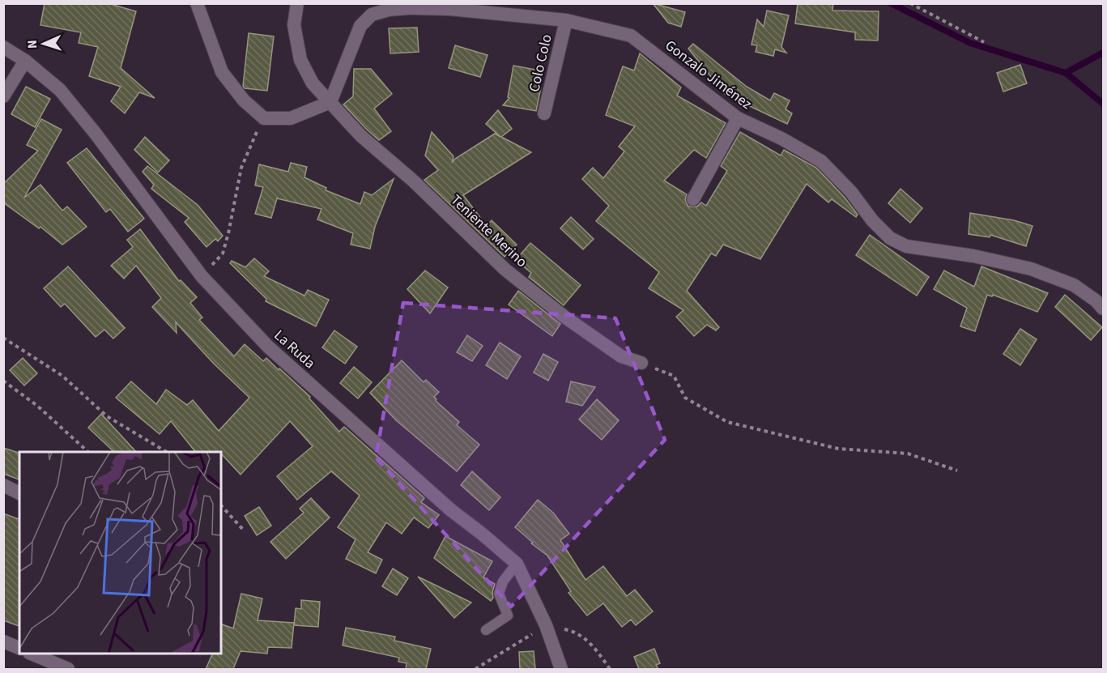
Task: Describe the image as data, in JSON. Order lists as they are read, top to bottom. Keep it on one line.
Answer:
{"streets":{"street":["Colo Colo","Gonzalo Jiménez","Teniente Merino","La Ruda"]},"crossings":[["Colo Colo","Gonzalo Jiménez"],["Gonzalo Jiménez","Teniente Merino"]],"north":"left"}
